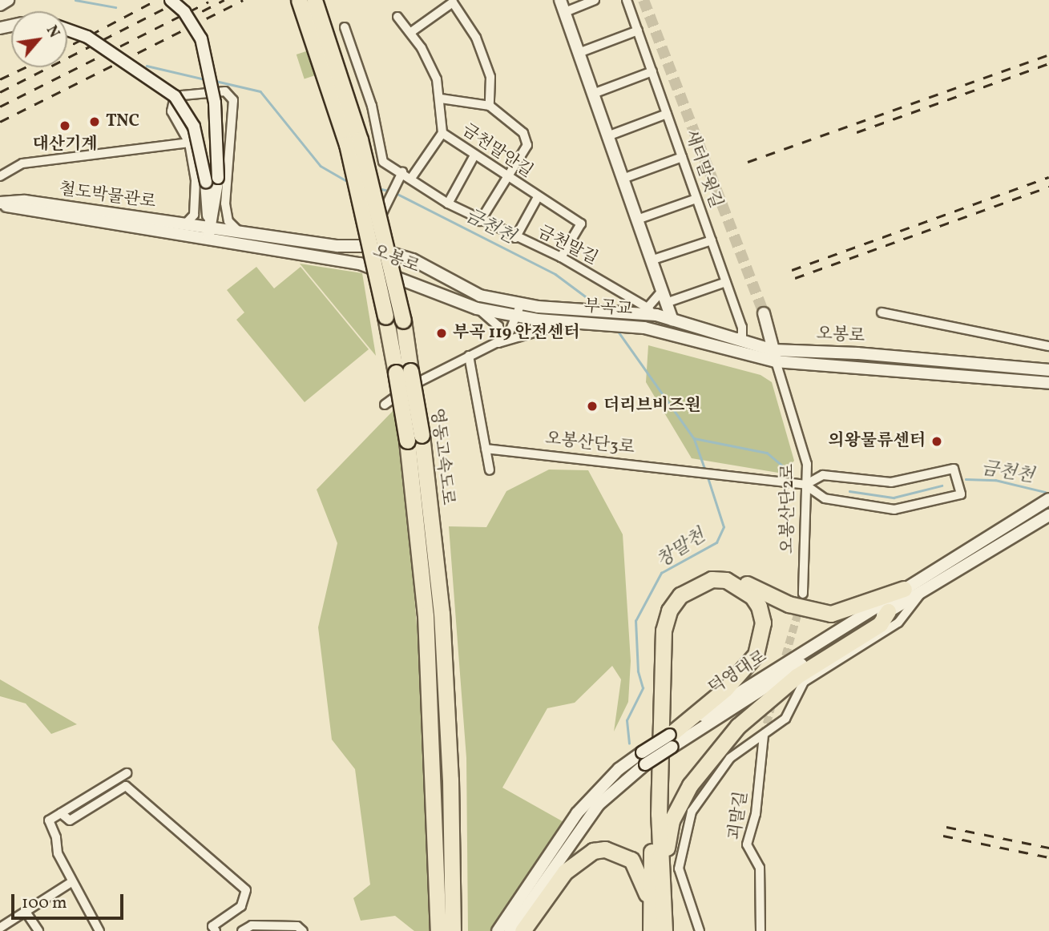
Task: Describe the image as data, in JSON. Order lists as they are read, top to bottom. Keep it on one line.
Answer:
{"streets":{"highway":["영동고속도로"],"street":["금천말안길","새터말윗길","철도박물관로","금천말길","오봉로","부곡교","오봉산단3로","오봉산단2로","덕영대로","괴말길"]},"crossings":[["금천말안길","금천말길"],["새터말윗길","오봉로"],["철도박물관로","오봉로"],["금천말길","오봉로"],["오봉로","부곡교"],["오봉로","오봉산단2로"],["오봉산단3로","오봉산단2로"]],"water":["금천천","창말천"],"places":["TNC","대산기계","부곡 119 안전센터","더리브비즈원","의왕물류센터"],"scale_bar":"100 m","north":"top right"}
